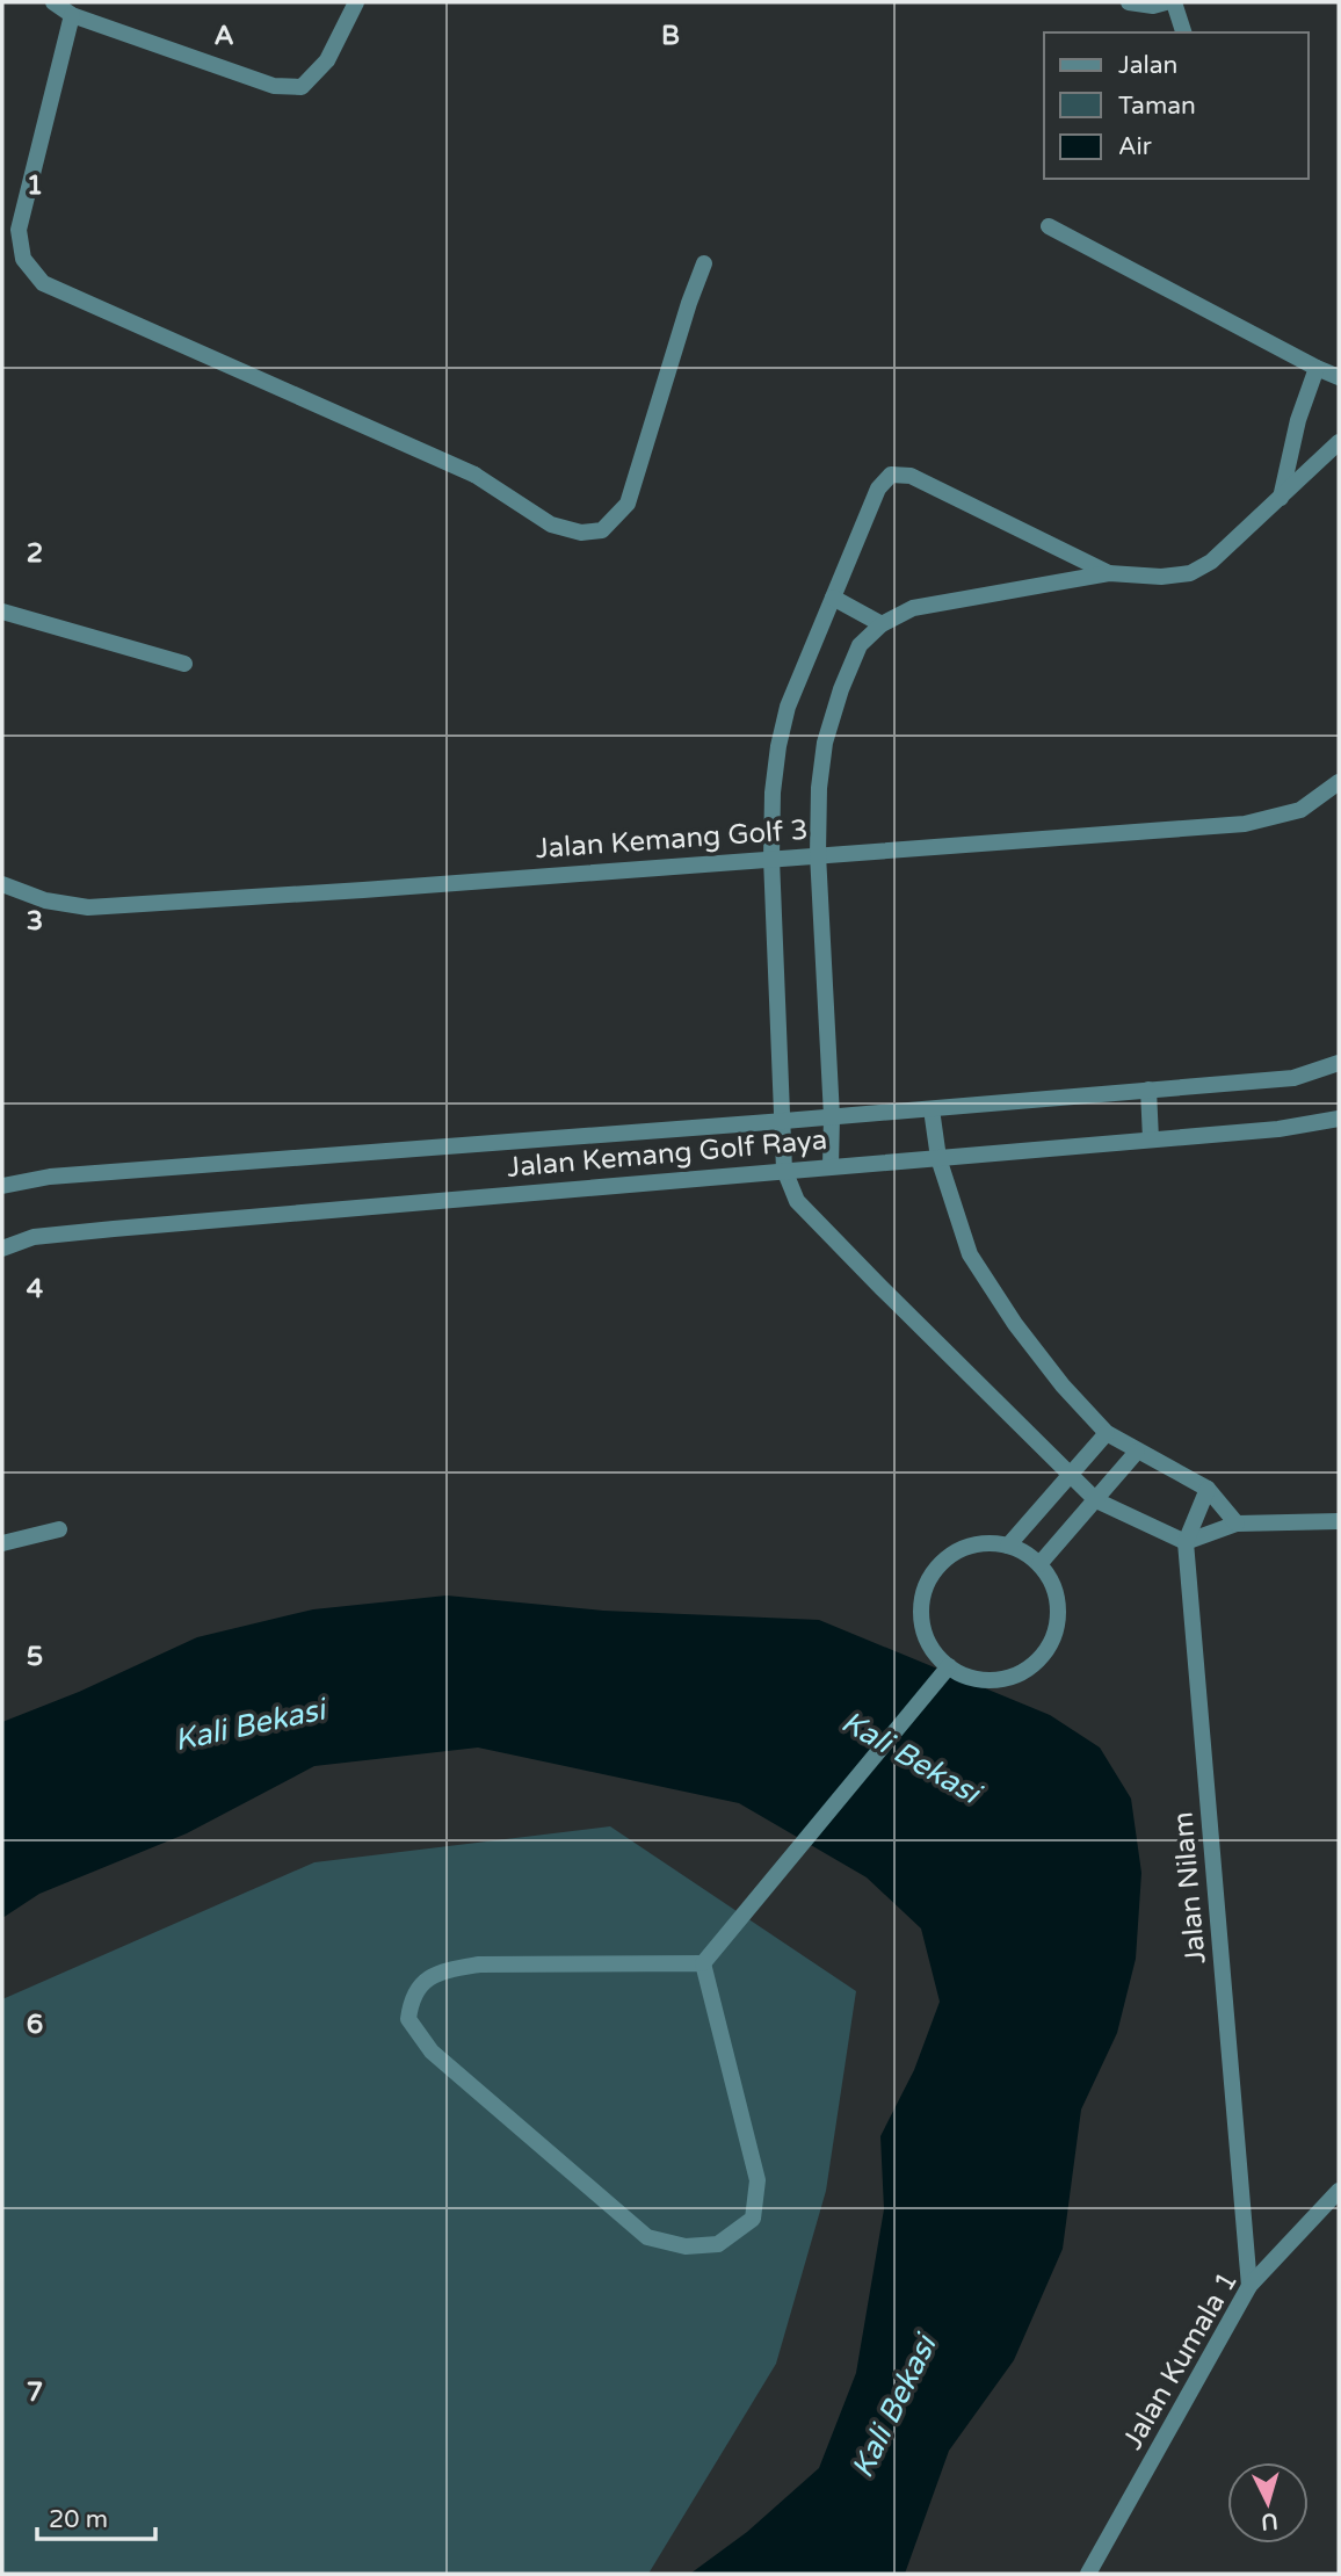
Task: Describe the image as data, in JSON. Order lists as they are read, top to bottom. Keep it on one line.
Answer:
{"streets":{"street":["Jalan Kemang Golf 3","Jalan Kemang Golf Raya","Jalan Nilam","Jalan Kumala 1"]},"crossings":[["Jalan Nilam","Jalan Kumala 1"]],"water":["Kali Bekasi"],"legend":["Jalan","Taman","Air"],"scale_bar":"20 m","north":"bottom","grid":{"columns":["A","B"],"rows":["1","2","3","4","5","6","7"]}}
